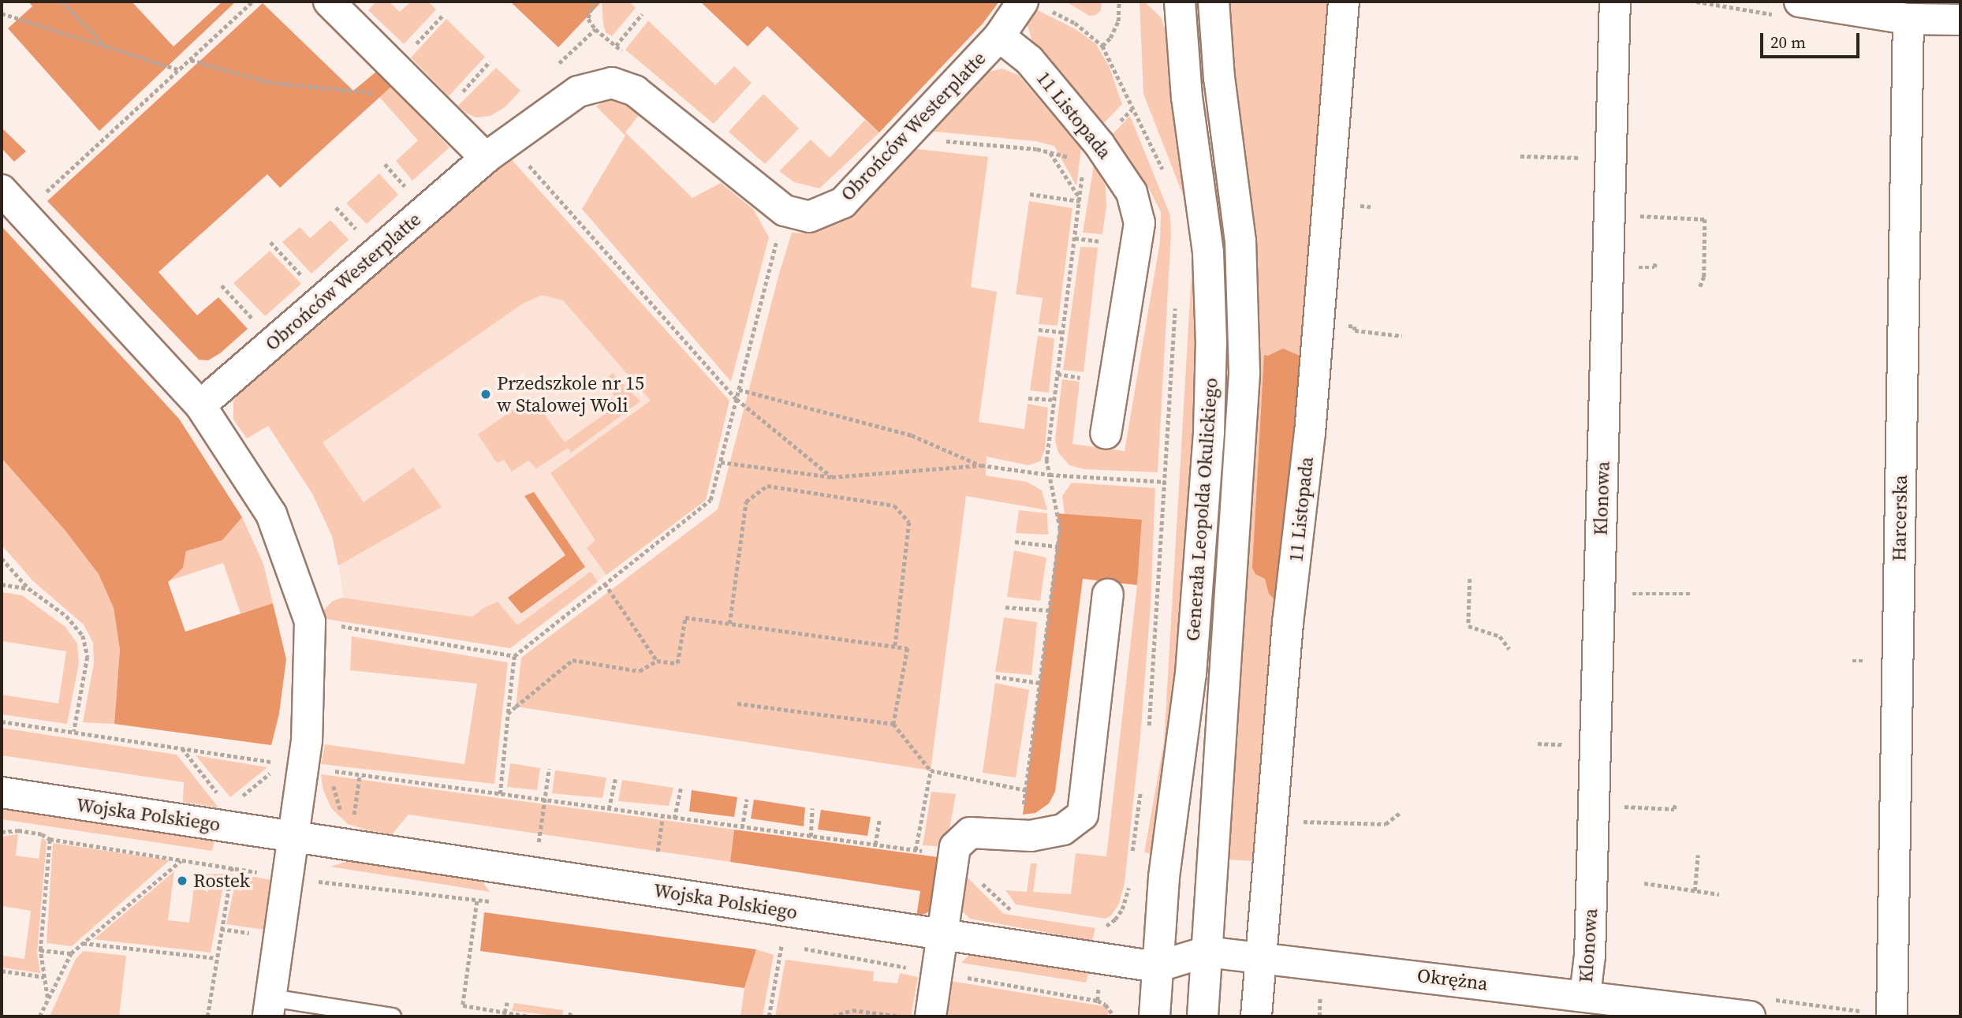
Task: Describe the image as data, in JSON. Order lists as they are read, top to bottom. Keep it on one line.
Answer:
{"streets":{"street":["11 Listopada","Obrońców Westerplatte","Klonowa","Generała Leopolda Okulickiego","Harcerska","Wojska Polskiego","Okrężna"]},"crossings":[["11 Listopada","Obrońców Westerplatte"],["11 Listopada","Okrężna"],["Klonowa","Okrężna"],["Generała Leopolda Okulickiego","Wojska Polskiego"],["Generała Leopolda Okulickiego","Okrężna"],["Wojska Polskiego","Okrężna"]],"places":["Przedszkole nr 15 w Stalowej Woli","Rostek"],"scale_bar":"20 m"}
